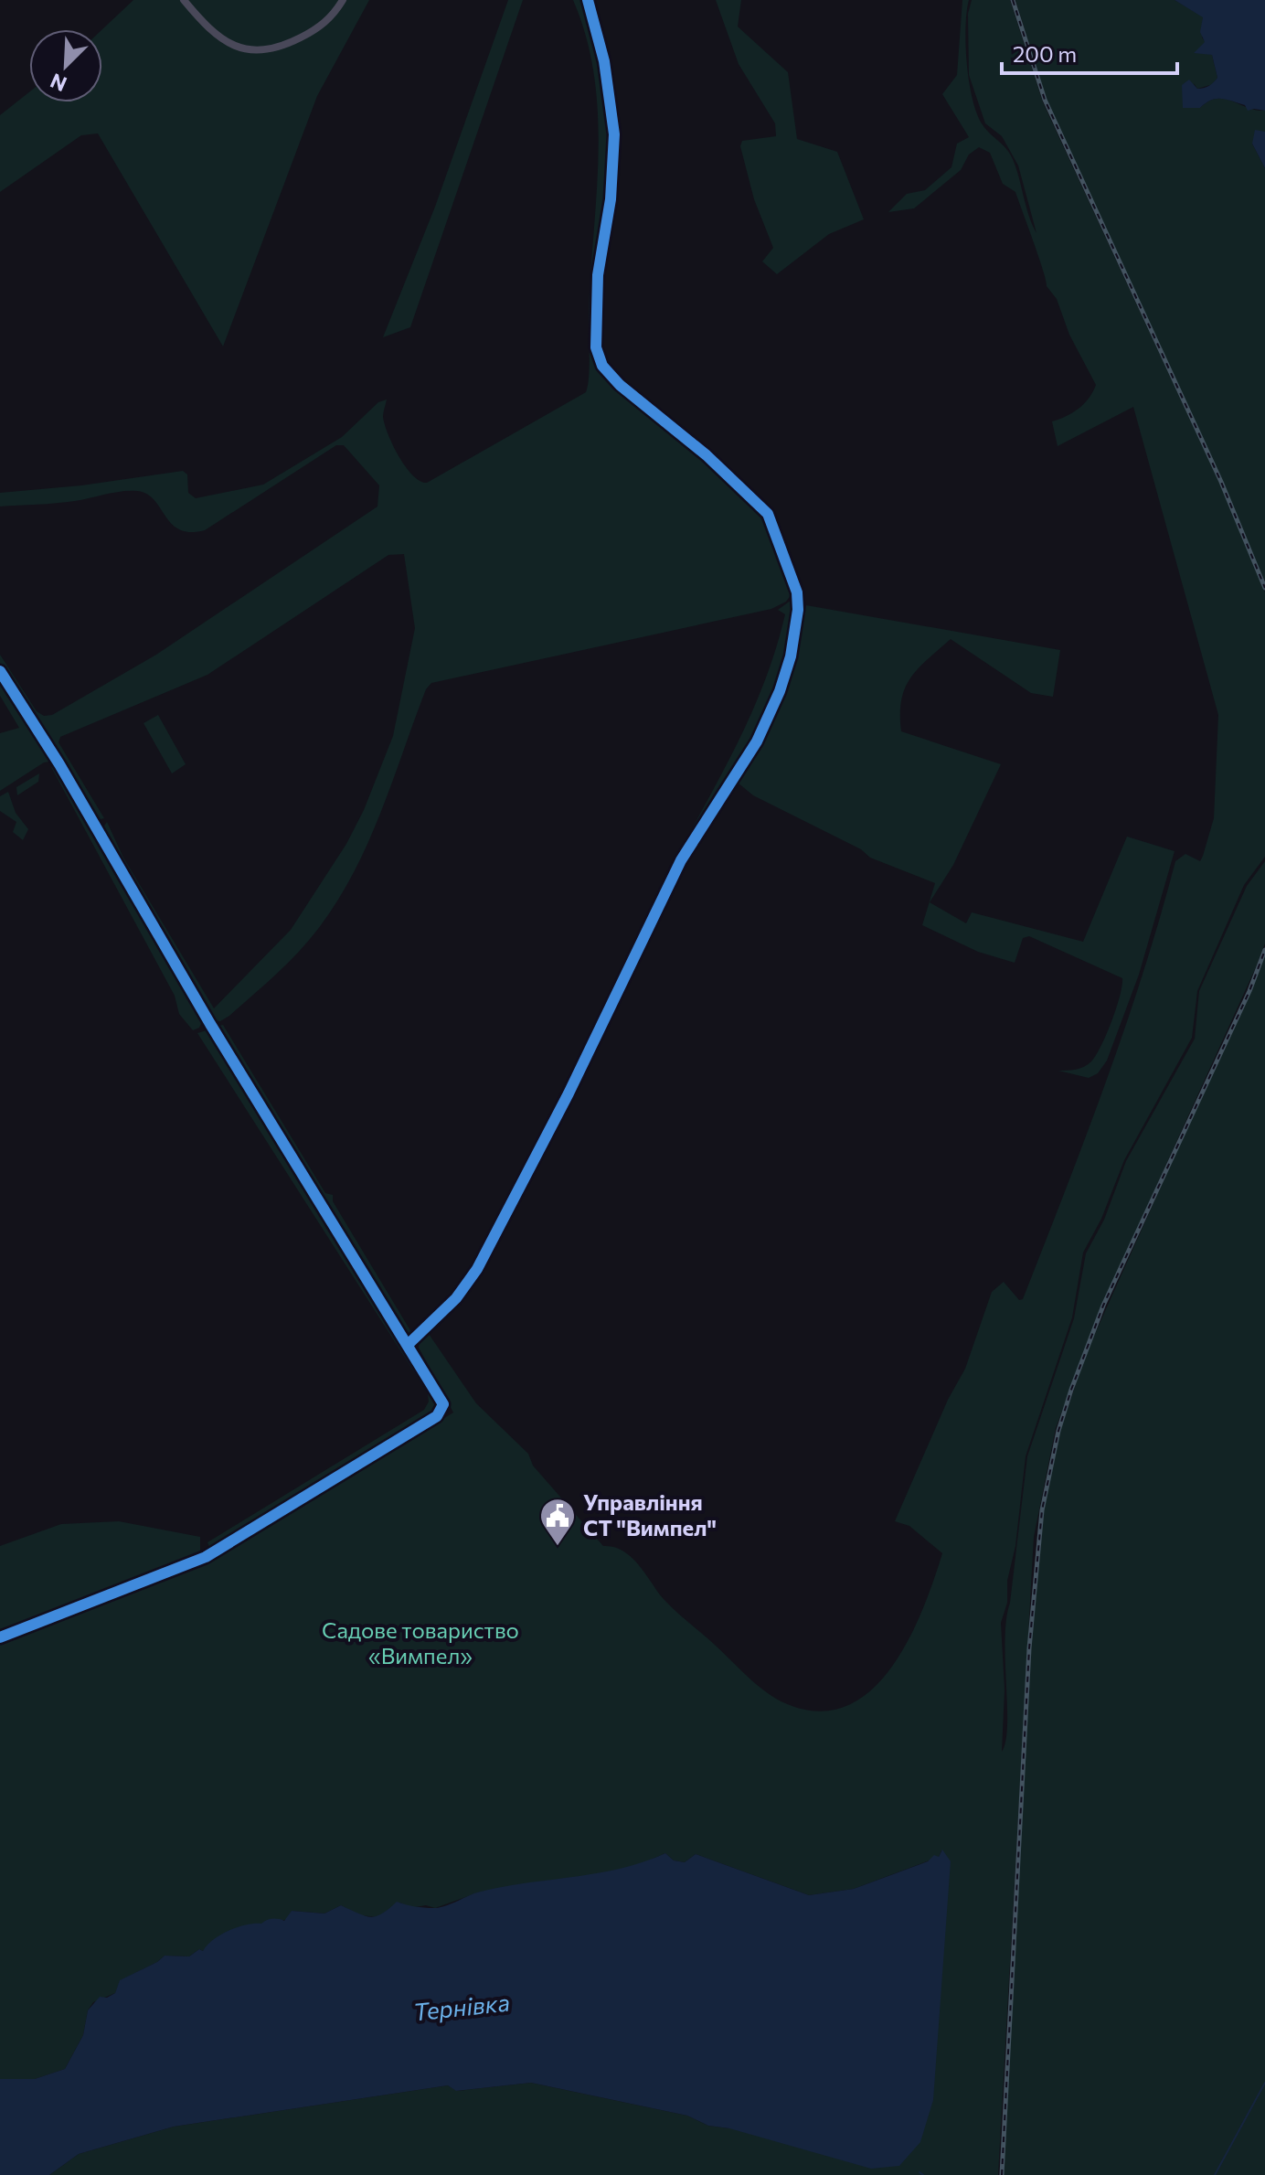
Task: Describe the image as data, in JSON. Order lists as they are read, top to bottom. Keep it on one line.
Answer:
{"water":["Тернівка"],"parks":["Садове товариство «Вимпел»"],"places":{"public building":["Управління СТ \"Вимпел\""]},"scale_bar":"200 m","north":"bottom left"}
